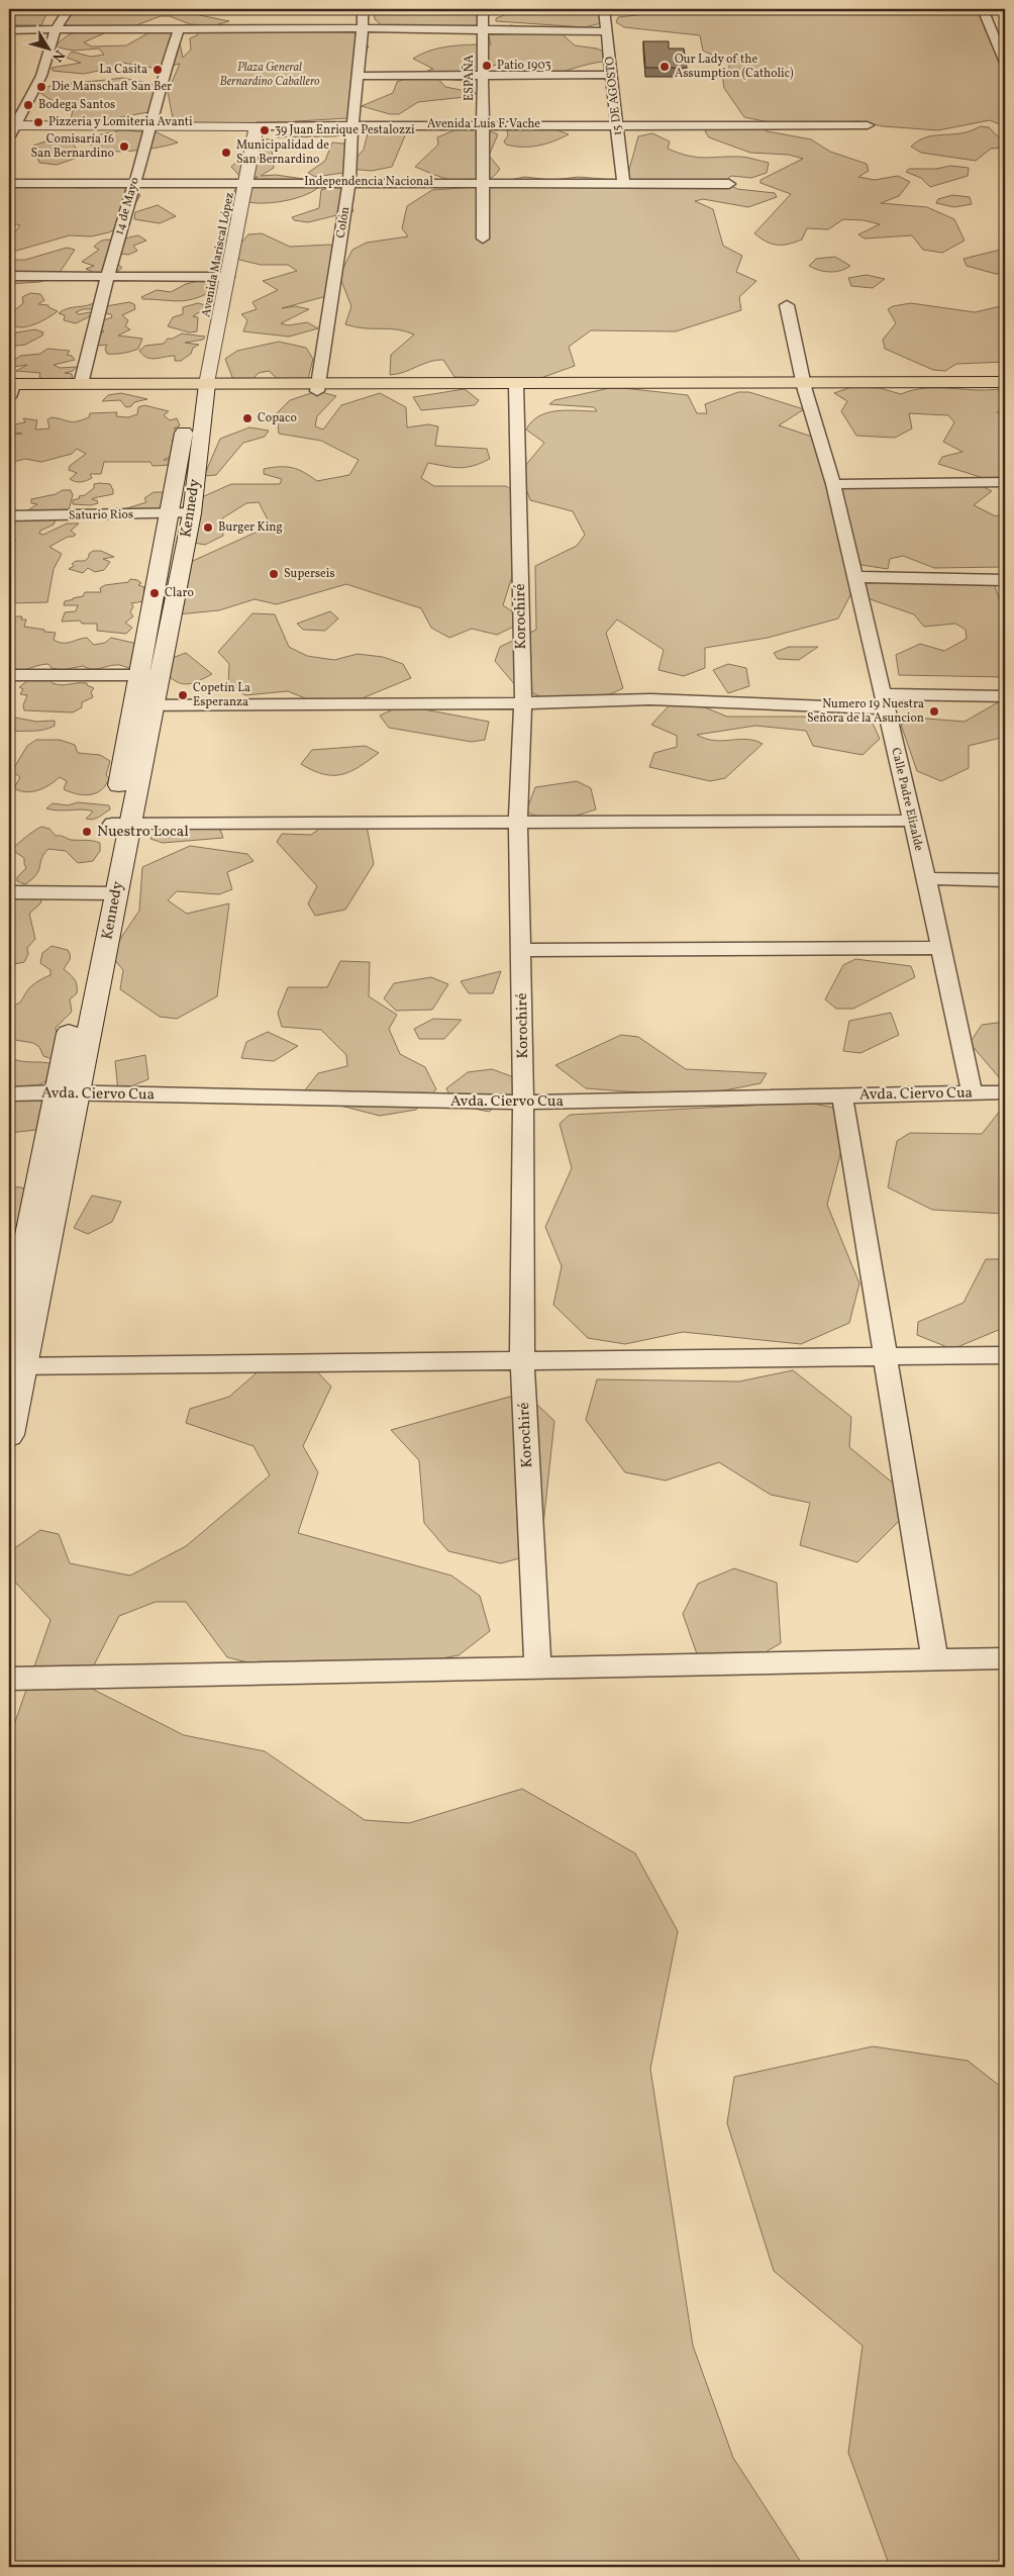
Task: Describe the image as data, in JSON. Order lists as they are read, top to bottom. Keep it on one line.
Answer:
{"streets":{"main road":["Avenida Luis F. Vache","Avenida Mariscal López","Kennedy"],"street":["ESPAÑA","15 DE AGOSTO","Independencia Nacional","14 de Mayo","Colón","Saturio Rios","Korochiré","Calle Padre Elizalde","Avda. Ciervo Cua"]},"crossings":[["ESPAÑA","Avenida Luis F. Vache"],["ESPAÑA","Independencia Nacional"],["15 DE AGOSTO","Avenida Luis F. Vache"],["15 DE AGOSTO","Independencia Nacional"],["Avenida Luis F. Vache","14 de Mayo"],["Avenida Luis F. Vache","Colón"],["Avenida Luis F. Vache","Avenida Mariscal López"],["Independencia Nacional","14 de Mayo"],["Independencia Nacional","Colón"],["Independencia Nacional","Avenida Mariscal López"],["Avenida Mariscal López","Kennedy"],["Kennedy","Saturio Rios"],["Kennedy","Avda. Ciervo Cua"],["Korochiré","Avda. Ciervo Cua"],["Calle Padre Elizalde","Avda. Ciervo Cua"]],"parks":["Plaza General Bernardino Caballero"],"places":["Patio 1903","Our Lady of the Assumption (Catholic)","La Casita","Die Manschaft San Ber","Bodega Santos","Pizzeria y Lomiteria Avanti","39 Juan Enrique Pestalozzi","Comisaría 16 San Bernardino","Municipalidad de San Bernardino","Copaco","Burger King","Superseis","Claro","Copetín La Esperanza","Numero 19 Nuestra Señora de la Asuncion","Nuestro Local"],"north":"bottom right"}
